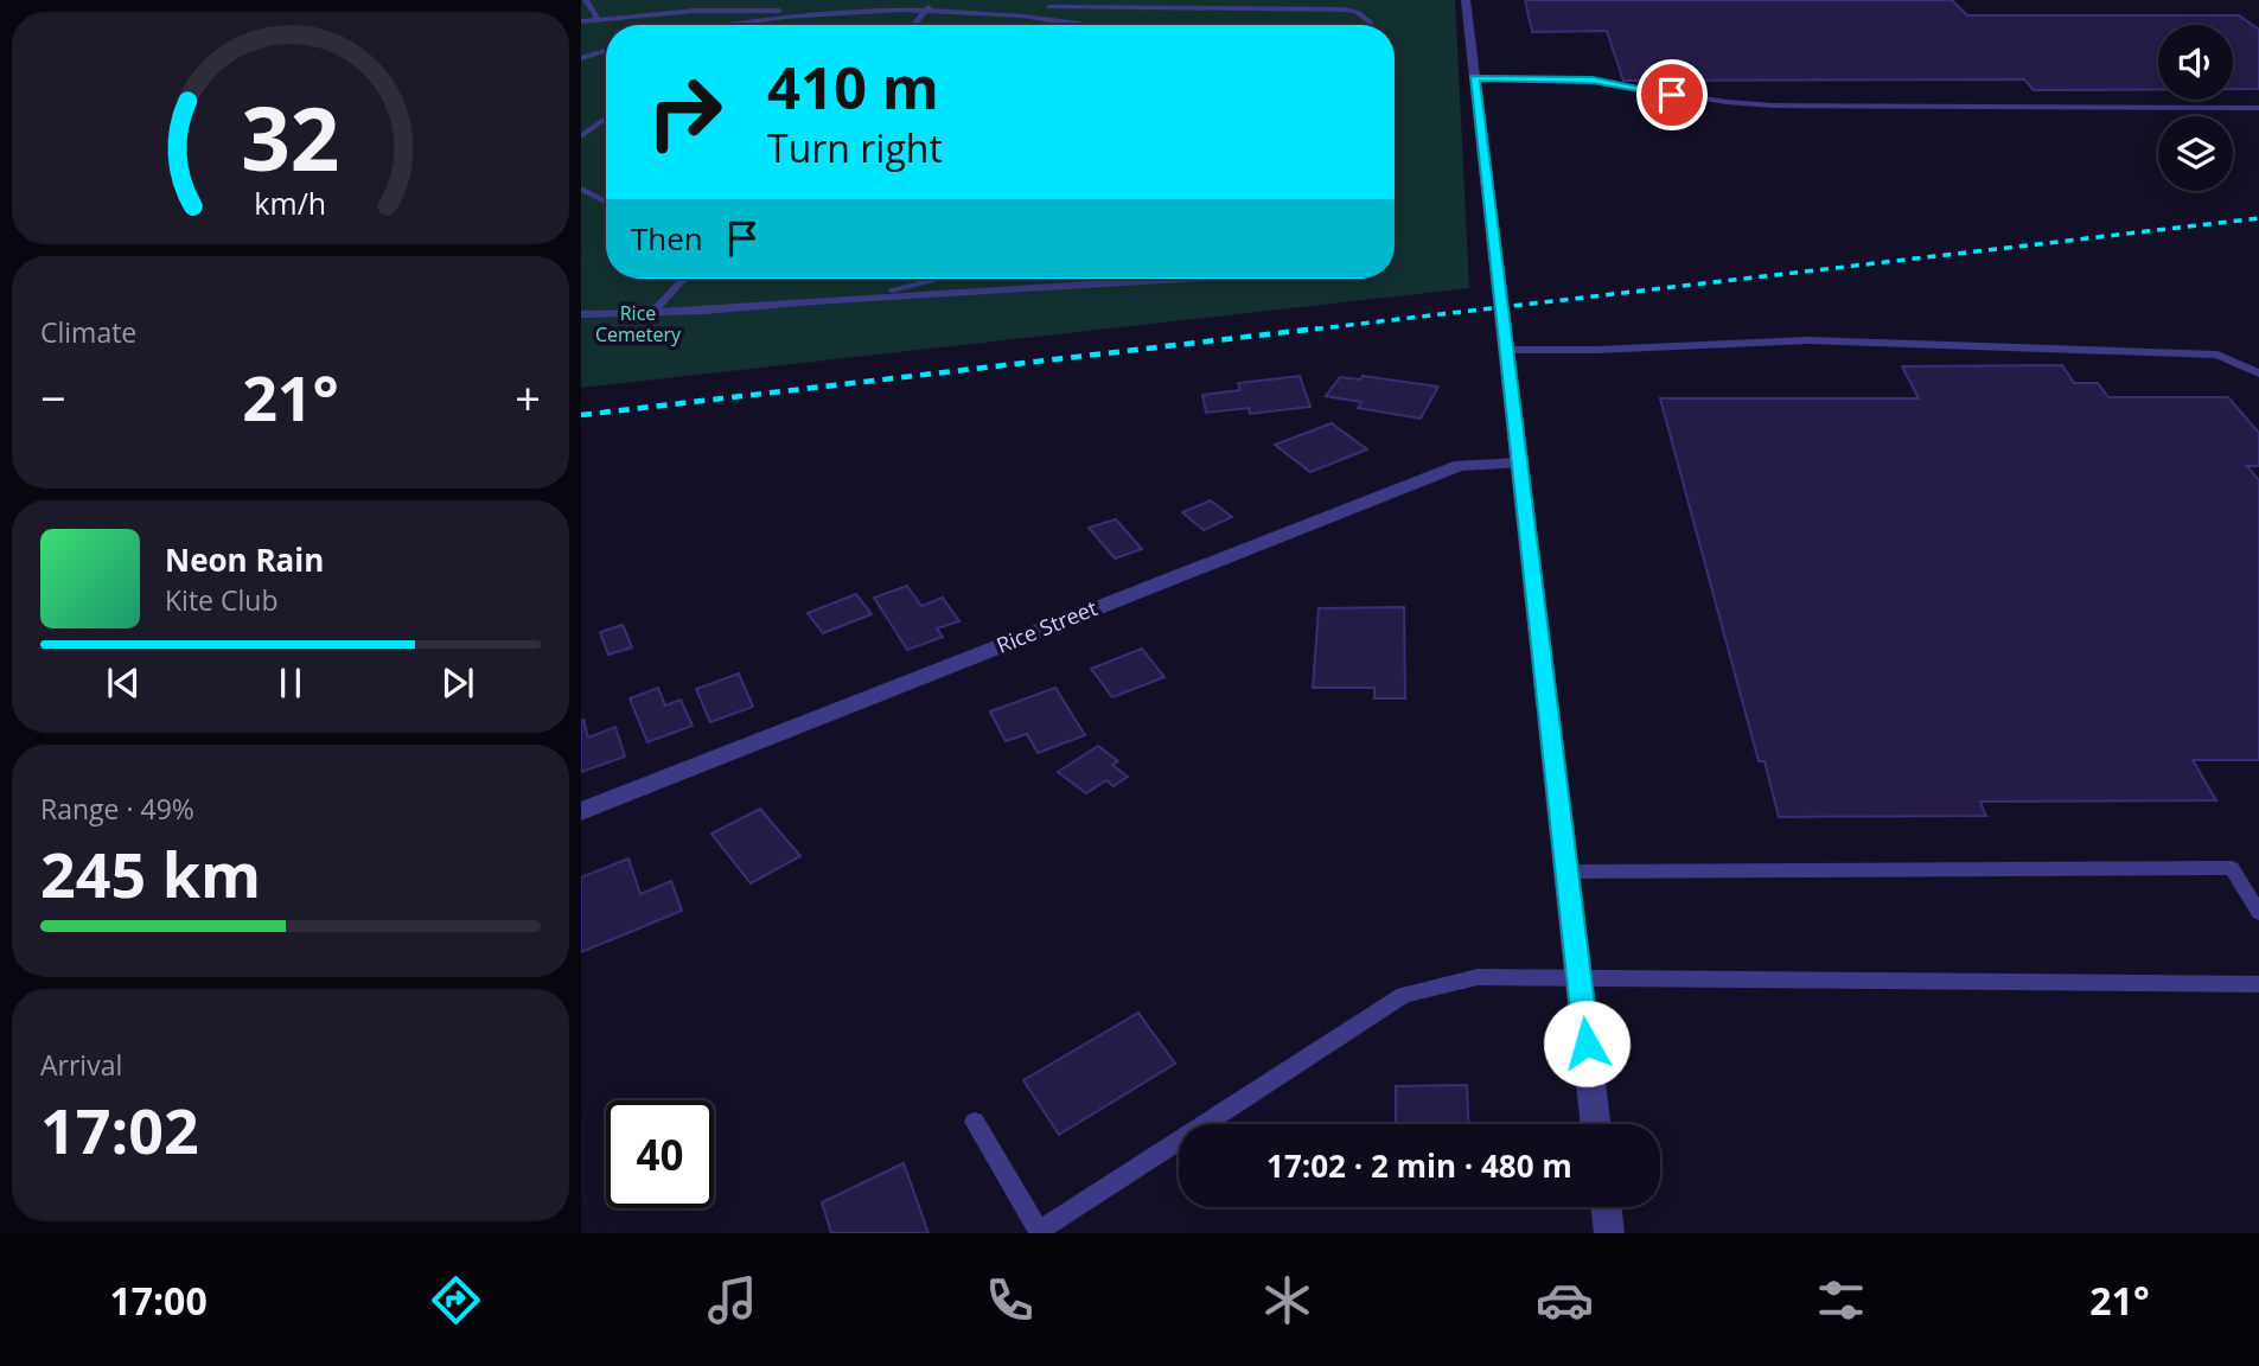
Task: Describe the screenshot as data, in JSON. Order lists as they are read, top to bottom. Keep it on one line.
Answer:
{"streets":{"street":["Rice Street"]},"parks":["Rice Cemetery"],"page":{"turn":["410 m","Turn right"],"then":"Then","tile":["Climate",["Range · 49%","245 km"],["Arrival","17:02"]],"heat":["−","21°","+"],"song":["Neon Rain","Kite Club"],"limit":"40","trip":"17:02 · 2 min · 480 m","tabs":["17:00","21°"],"gauge":["32","km/h"]}}
